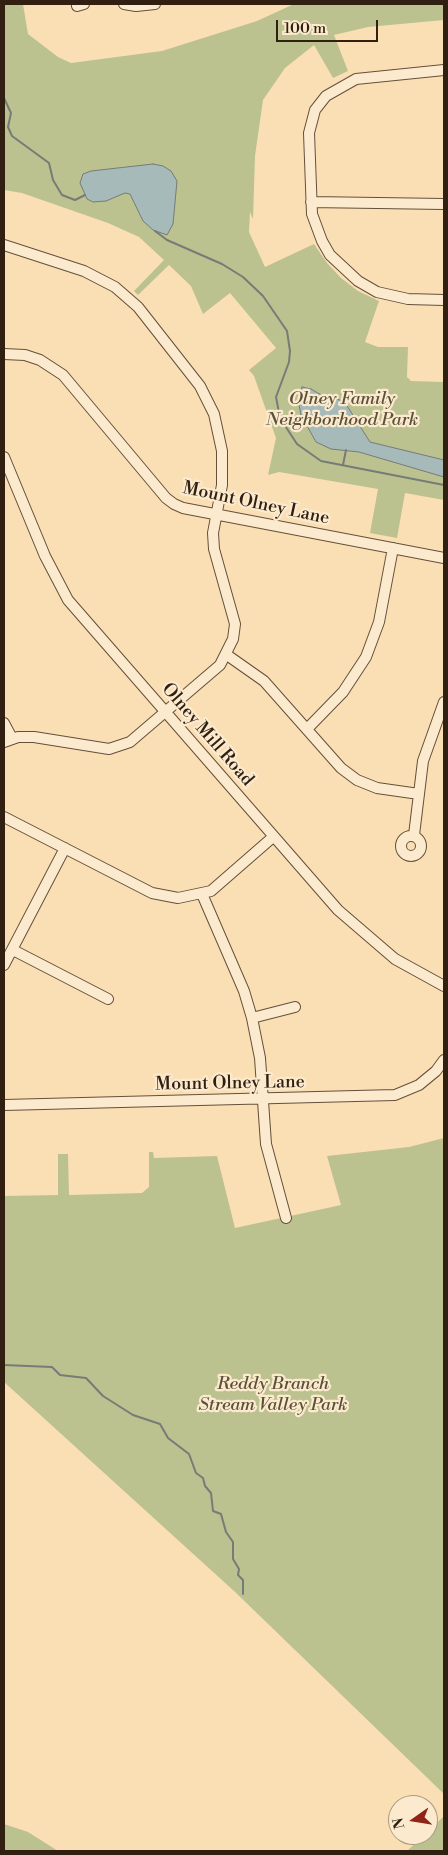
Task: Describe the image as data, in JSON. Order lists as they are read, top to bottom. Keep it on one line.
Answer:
{"streets":{"street":["Mount Olney Lane","Olney Mill Road"]},"parks":["Olney Family Neighborhood Park","Reddy Branch Stream Valley Park"],"scale_bar":"100 m","north":"left"}
